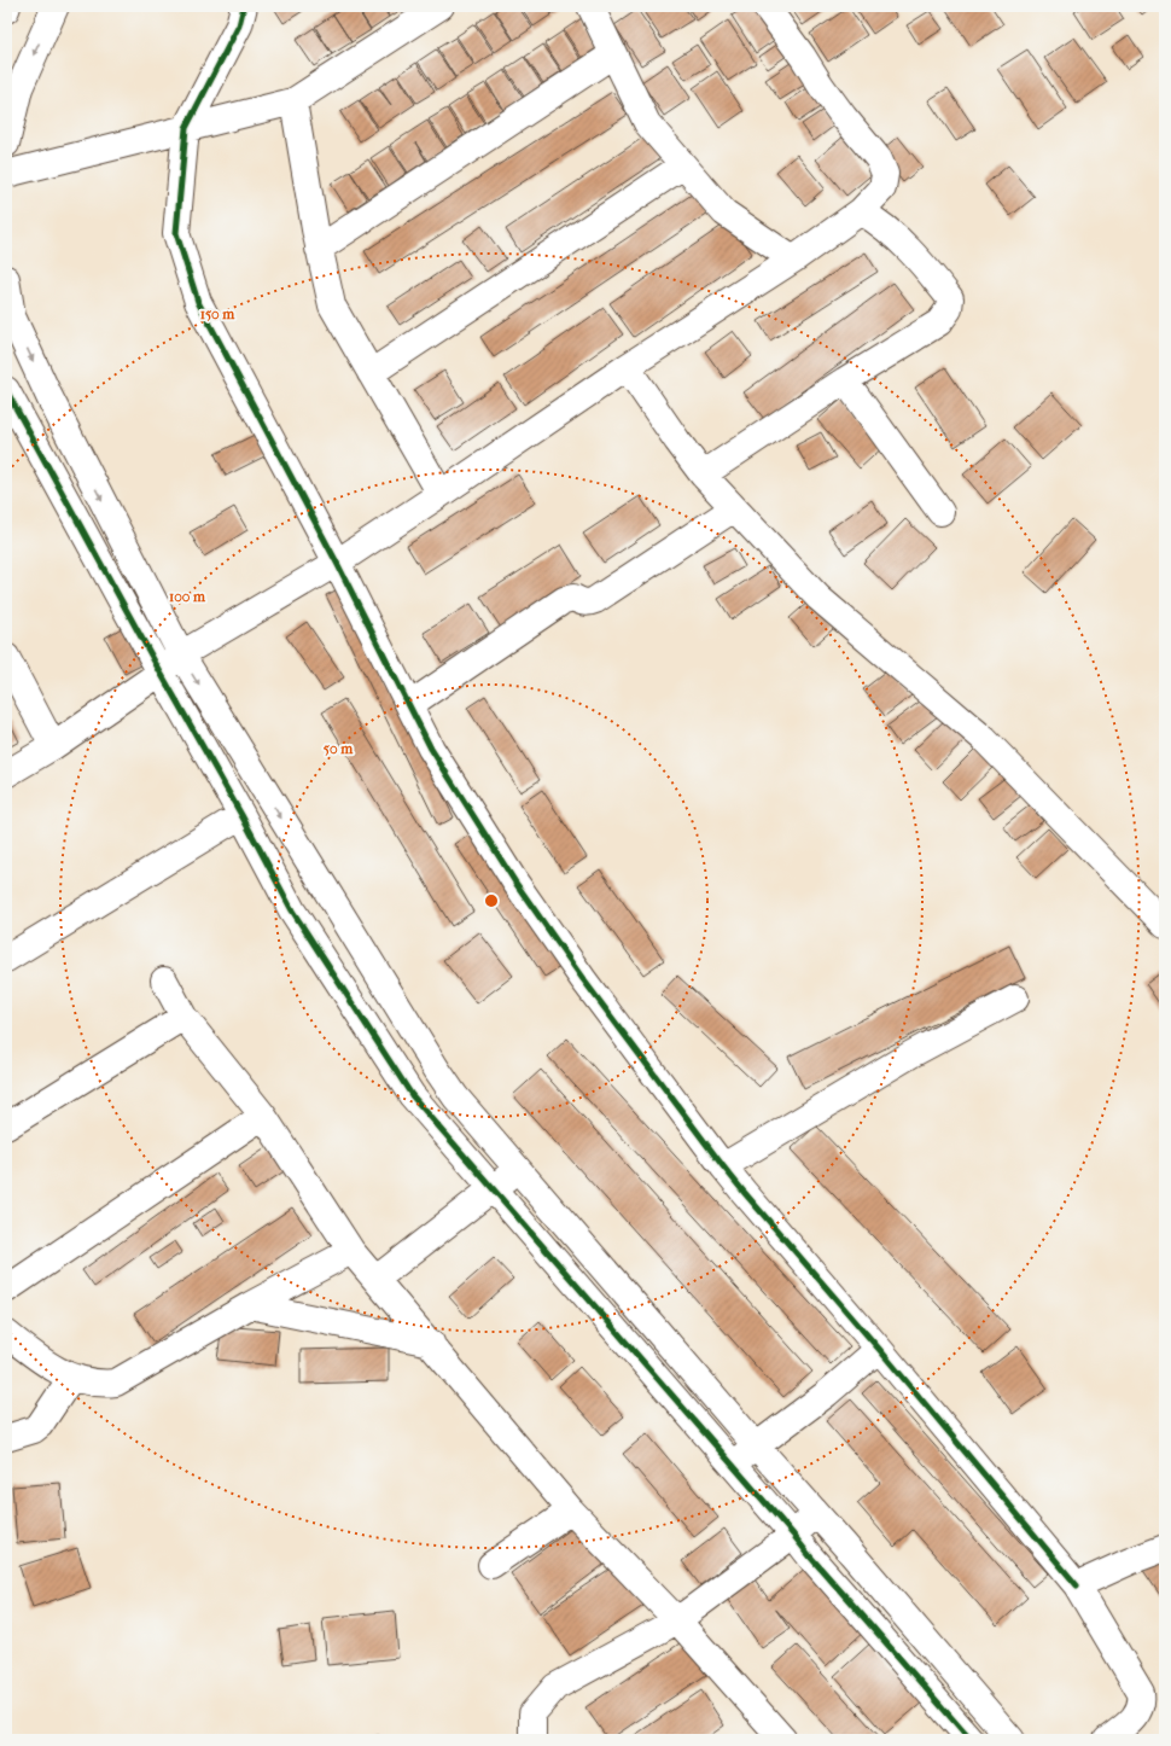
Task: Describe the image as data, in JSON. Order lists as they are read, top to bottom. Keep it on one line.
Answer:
{"rings":["150 m","100 m","50 m"]}
